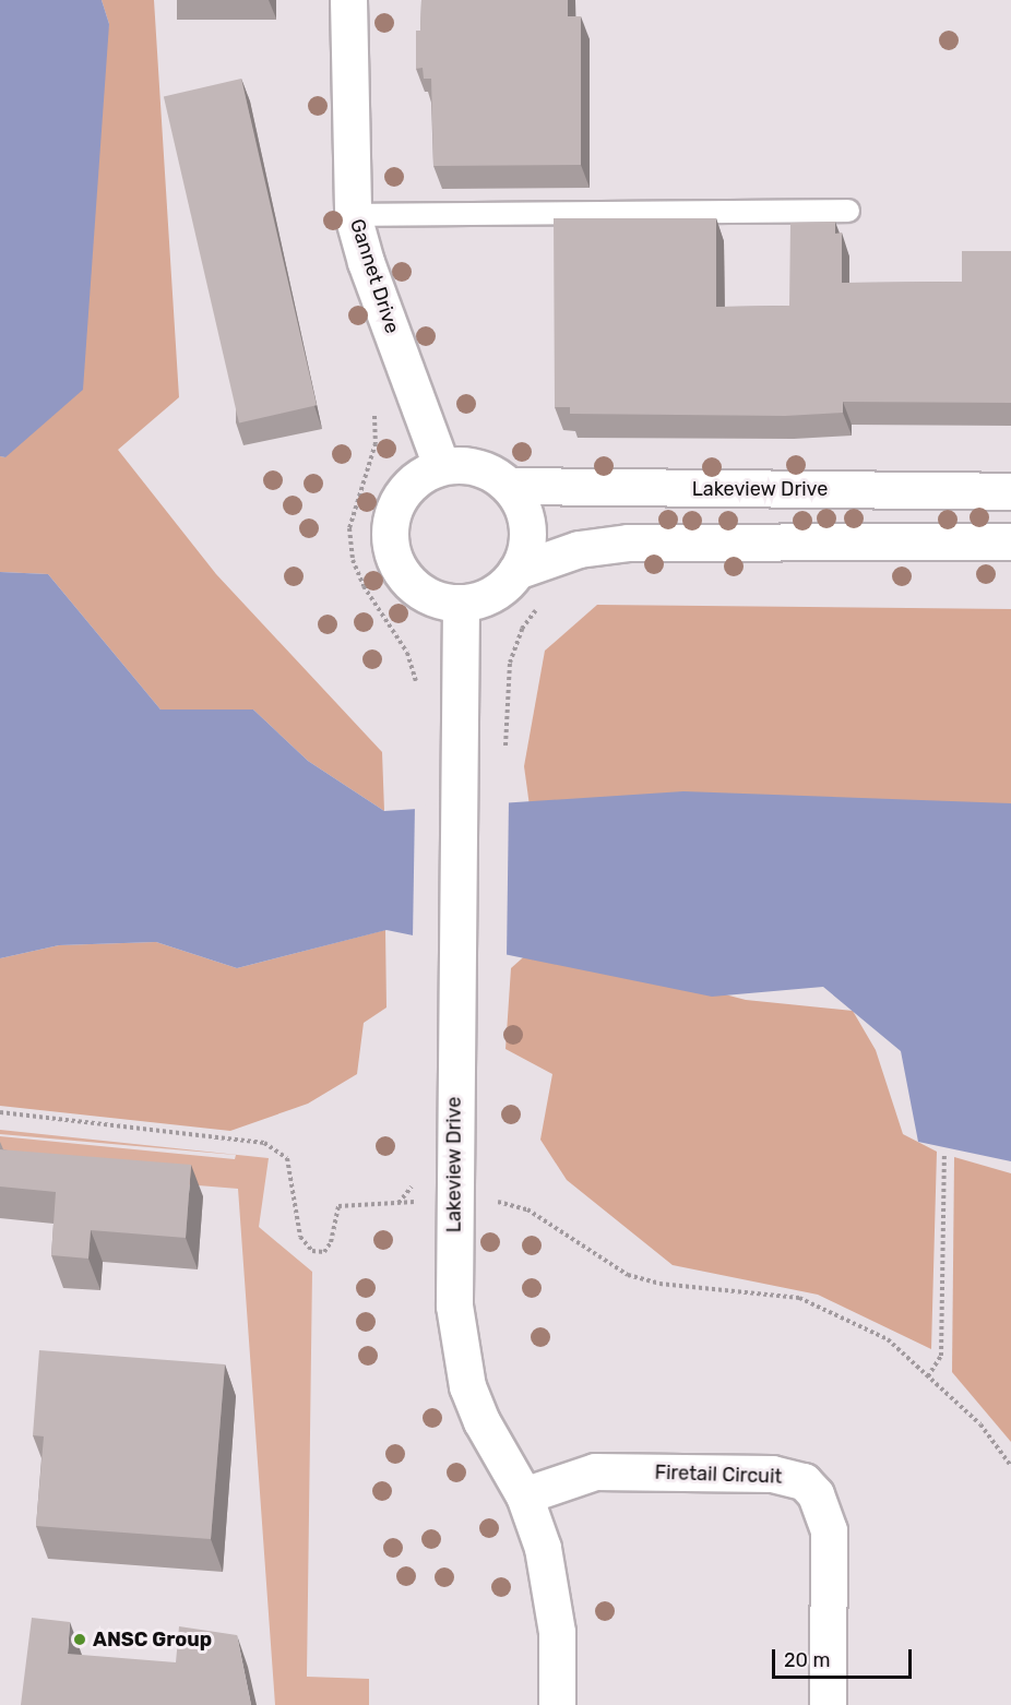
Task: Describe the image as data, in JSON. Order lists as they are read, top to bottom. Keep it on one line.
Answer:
{"streets":{"street":["Gannet Drive","Lakeview Drive","Firetail Circuit"]},"crossings":[["Gannet Drive","Lakeview Drive"],["Lakeview Drive","Firetail Circuit"]],"places":["ANSC Group"],"scale_bar":"20 m"}
